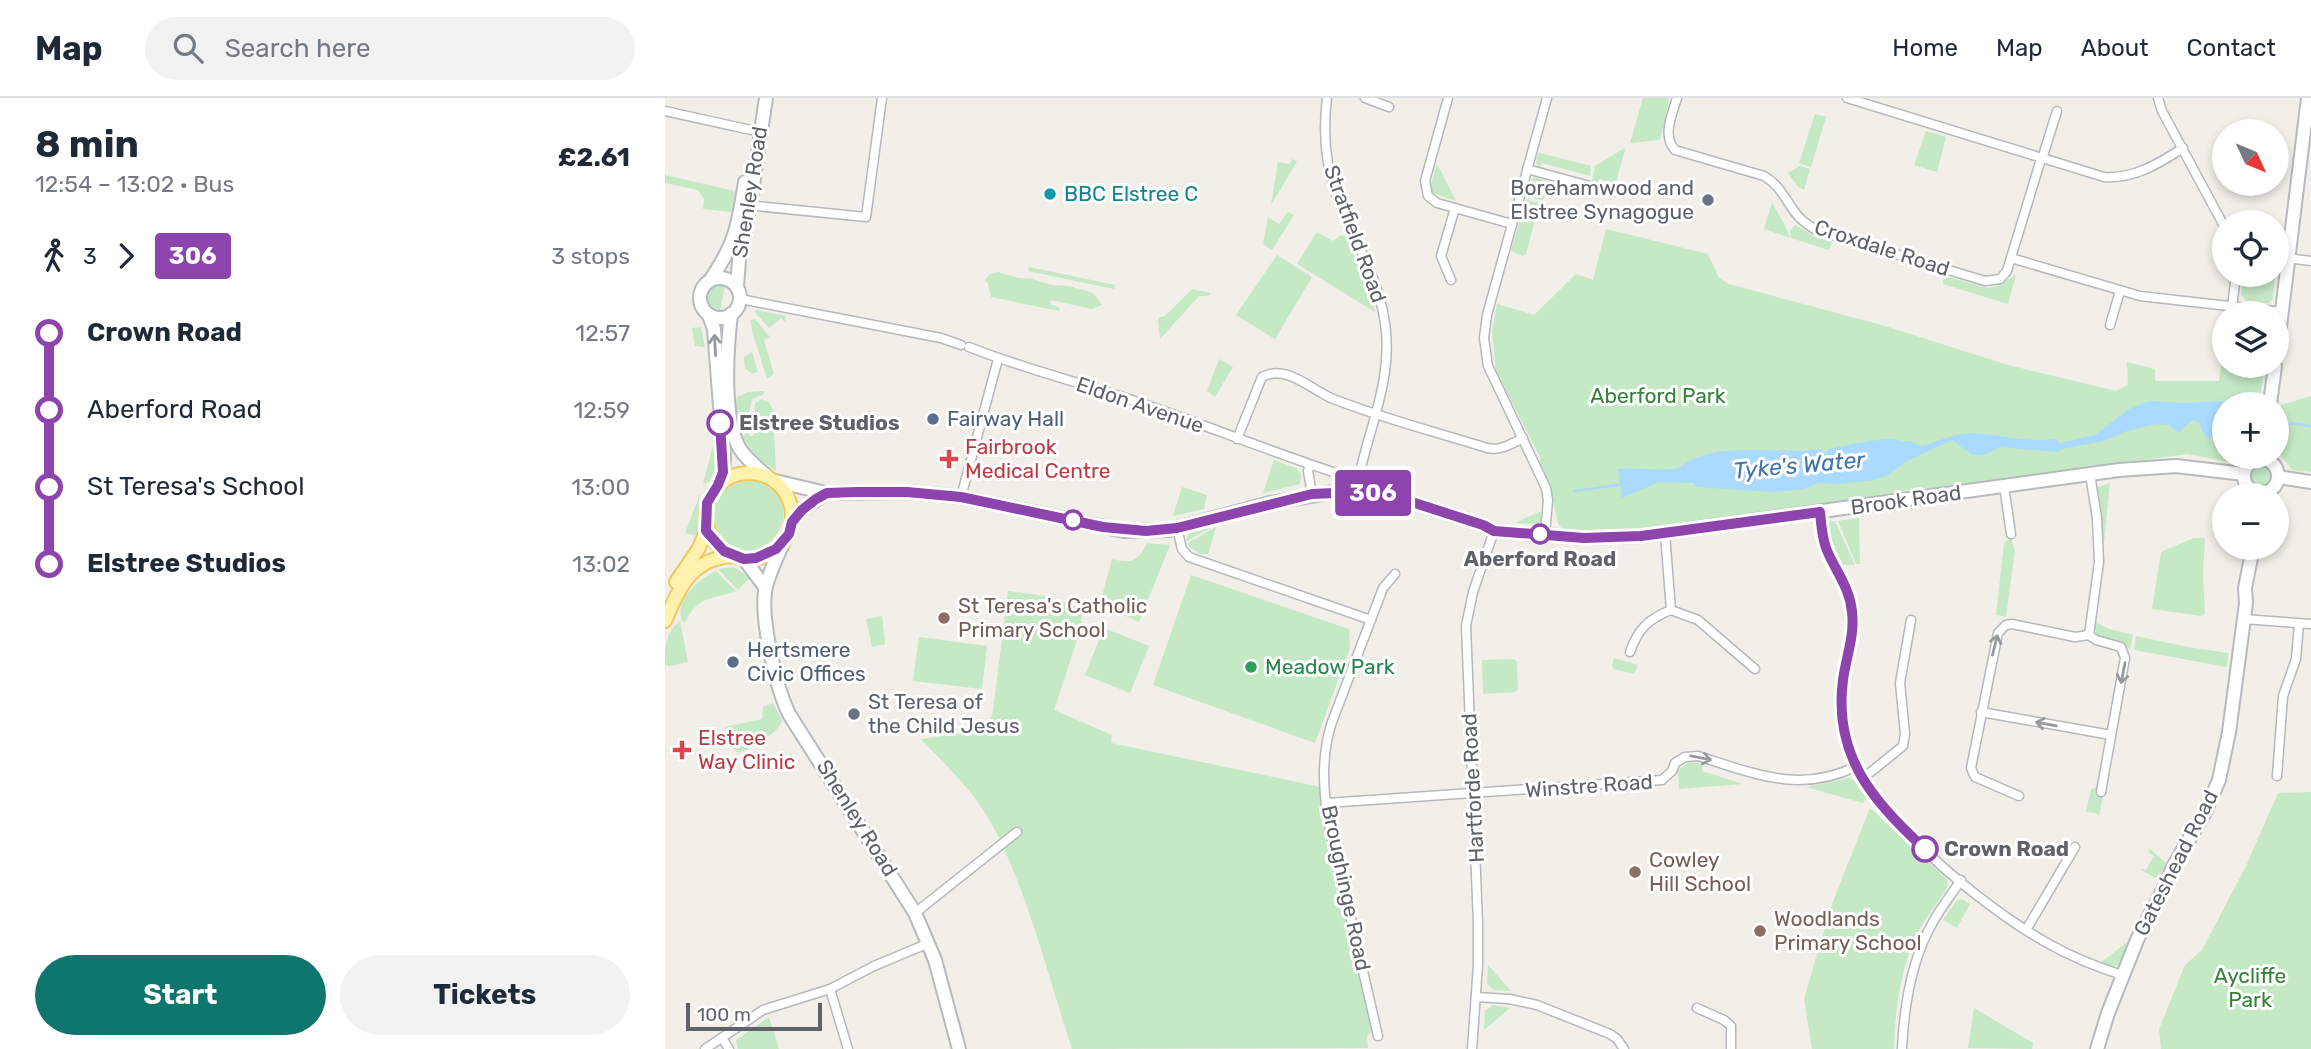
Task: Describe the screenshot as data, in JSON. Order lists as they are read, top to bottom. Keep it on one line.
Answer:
{"streets":{"street":["Shenley Road","Stratfield Road","Croxdale Road","Eldon Avenue","Brook Road","Winstre Road","Hartforde Road","Gateshead Road","Broughinge Road"]},"crossings":[["Shenley Road","Eldon Avenue"],["Shenley Road","Brook Road"],["Stratfield Road","Brook Road"],["Brook Road","Hartforde Road"],["Winstre Road","Hartforde Road"]],"one_way":["Winstre Road"],"water":["Tyke's Water"],"parks":["Aberford Park","Aycliffe Park"],"places":{"other":["BBC Elstree C","Borehamwood and Elstree Synagogue","Fairway Hall","Elstree Studios","Aberford Road","St Teresa's Catholic Primary School","Hertsmere Civic Offices","Meadow Park","St Teresa of the Child Jesus","Crown Road","Cowley Hill School","Woodlands Primary School"],"health":["Fairbrook Medical Centre","Elstree Way Clinic"]},"lines":["bus line 306"],"scale_bar":"100 m","north":"bottom right","page":{"header":"Map","search":"Search here","nav":["Home","Map","About","Contact"],"heading":["8 min","12:54 – 13:02 · Bus","£2.61"],"on_map":"306","map_buttons":["+","−"],"legs":["3","306","3 stops"],"list":[{"name":"Crown Road","value":"12:57"},{"name":"Aberford Road","value":"12:59"},{"name":"St Teresa's School","value":"13:00"},{"name":"Elstree Studios","value":"13:02"}],"buttons":["Start","Tickets"],"scale":"100 m"}}
